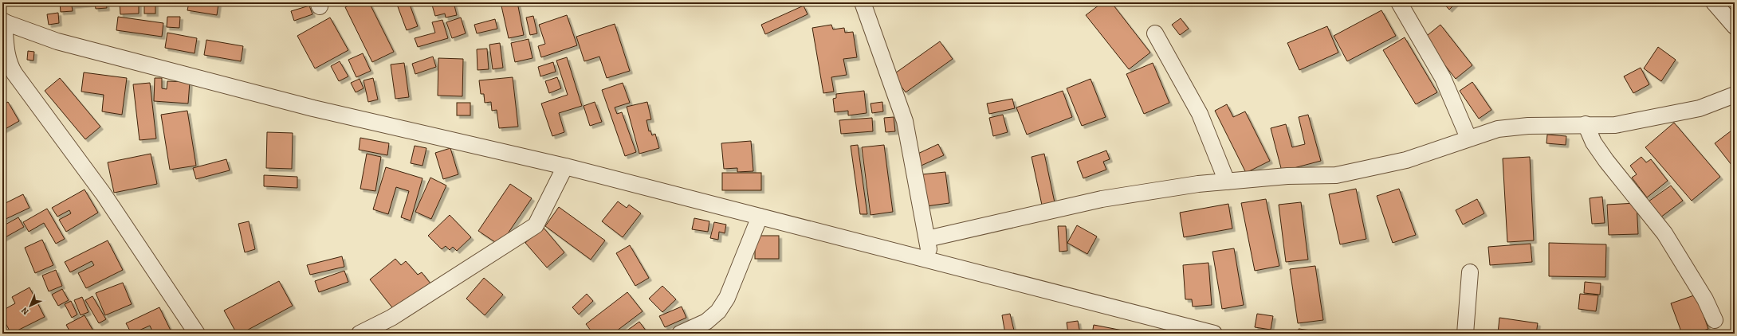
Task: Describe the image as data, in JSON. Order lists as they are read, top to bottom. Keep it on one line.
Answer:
{"north":"bottom left"}
